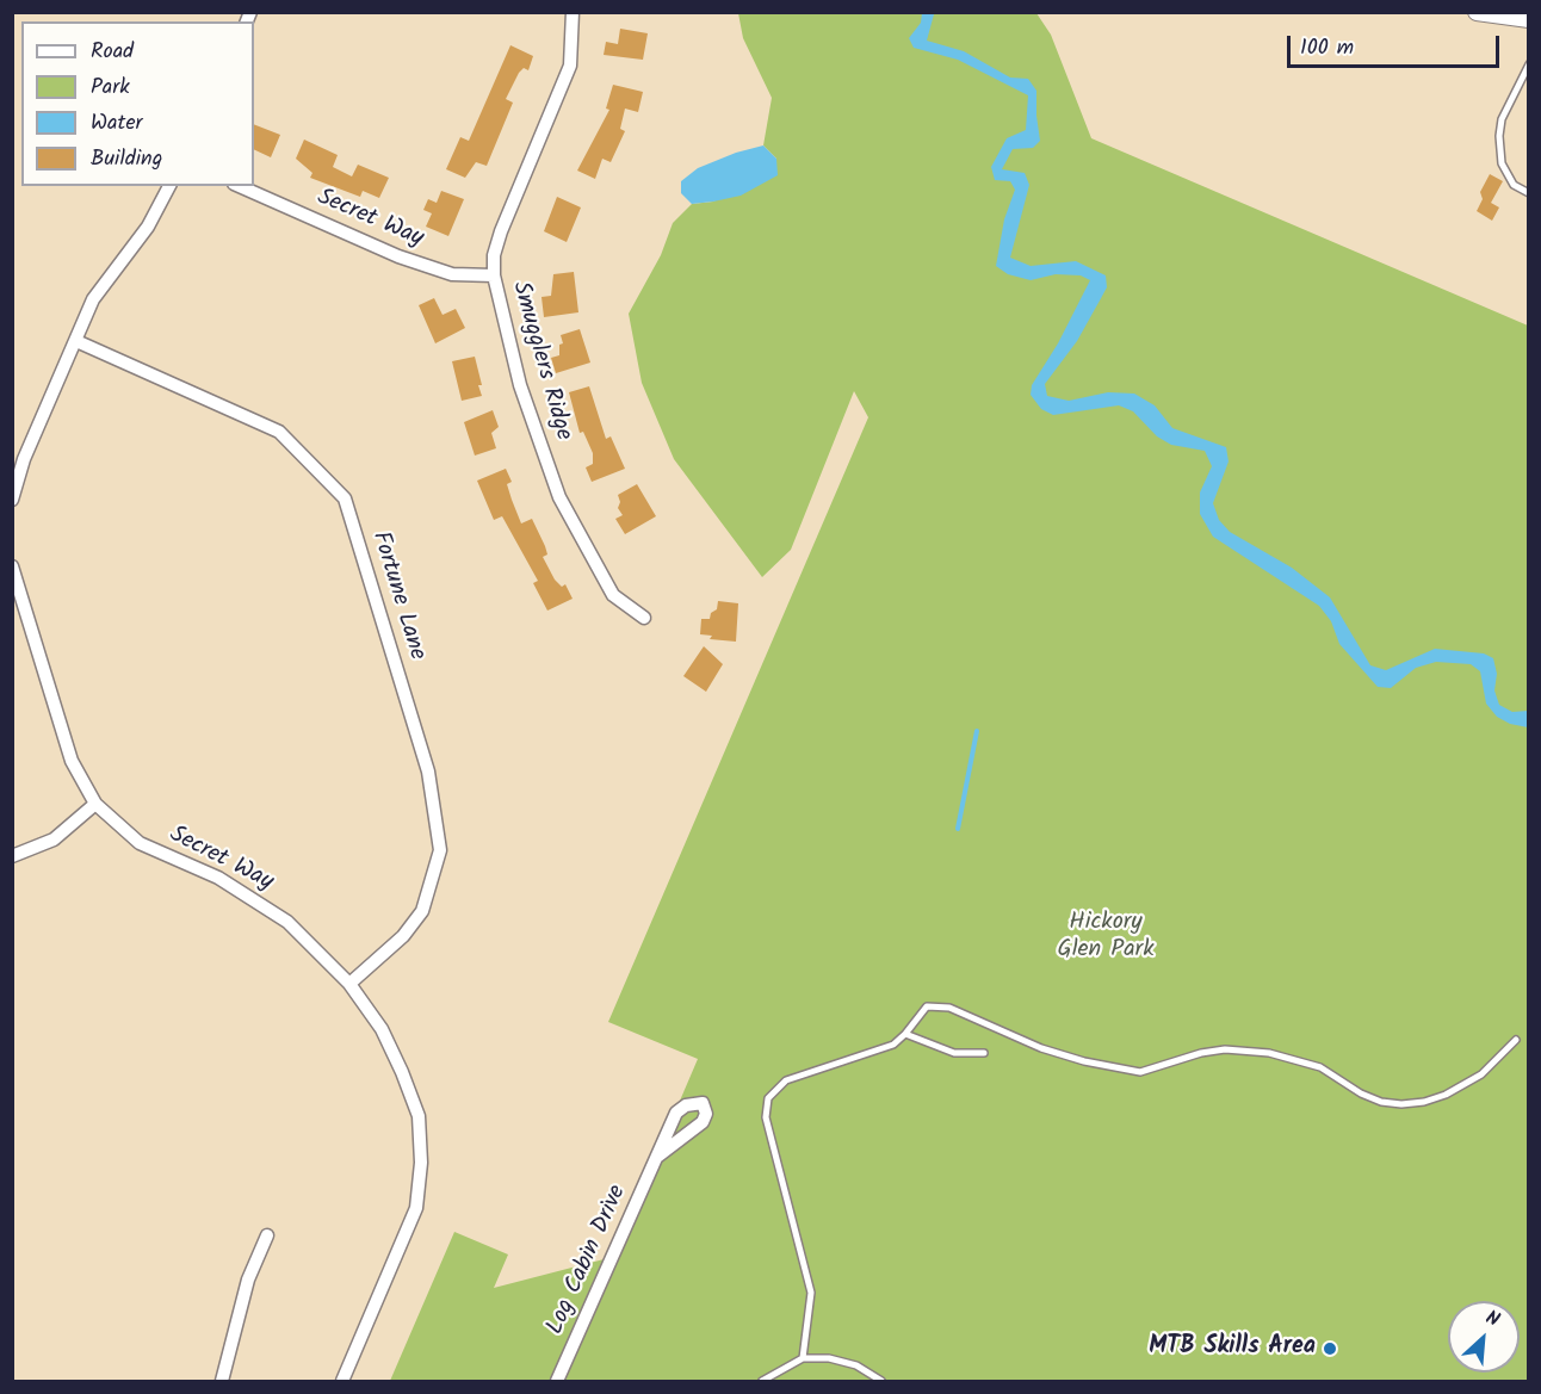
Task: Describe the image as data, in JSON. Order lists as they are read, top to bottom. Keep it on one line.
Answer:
{"streets":{"street":["Secret Way","Smugglers Ridge","Fortune Lane","Log Cabin Drive"]},"crossings":[["Secret Way","Smugglers Ridge"],["Secret Way","Fortune Lane"]],"parks":["Hickory Glen Park"],"places":["MTB Skills Area"],"legend":["Road","Park","Water","Building"],"scale_bar":"100 m","north":"top right"}
